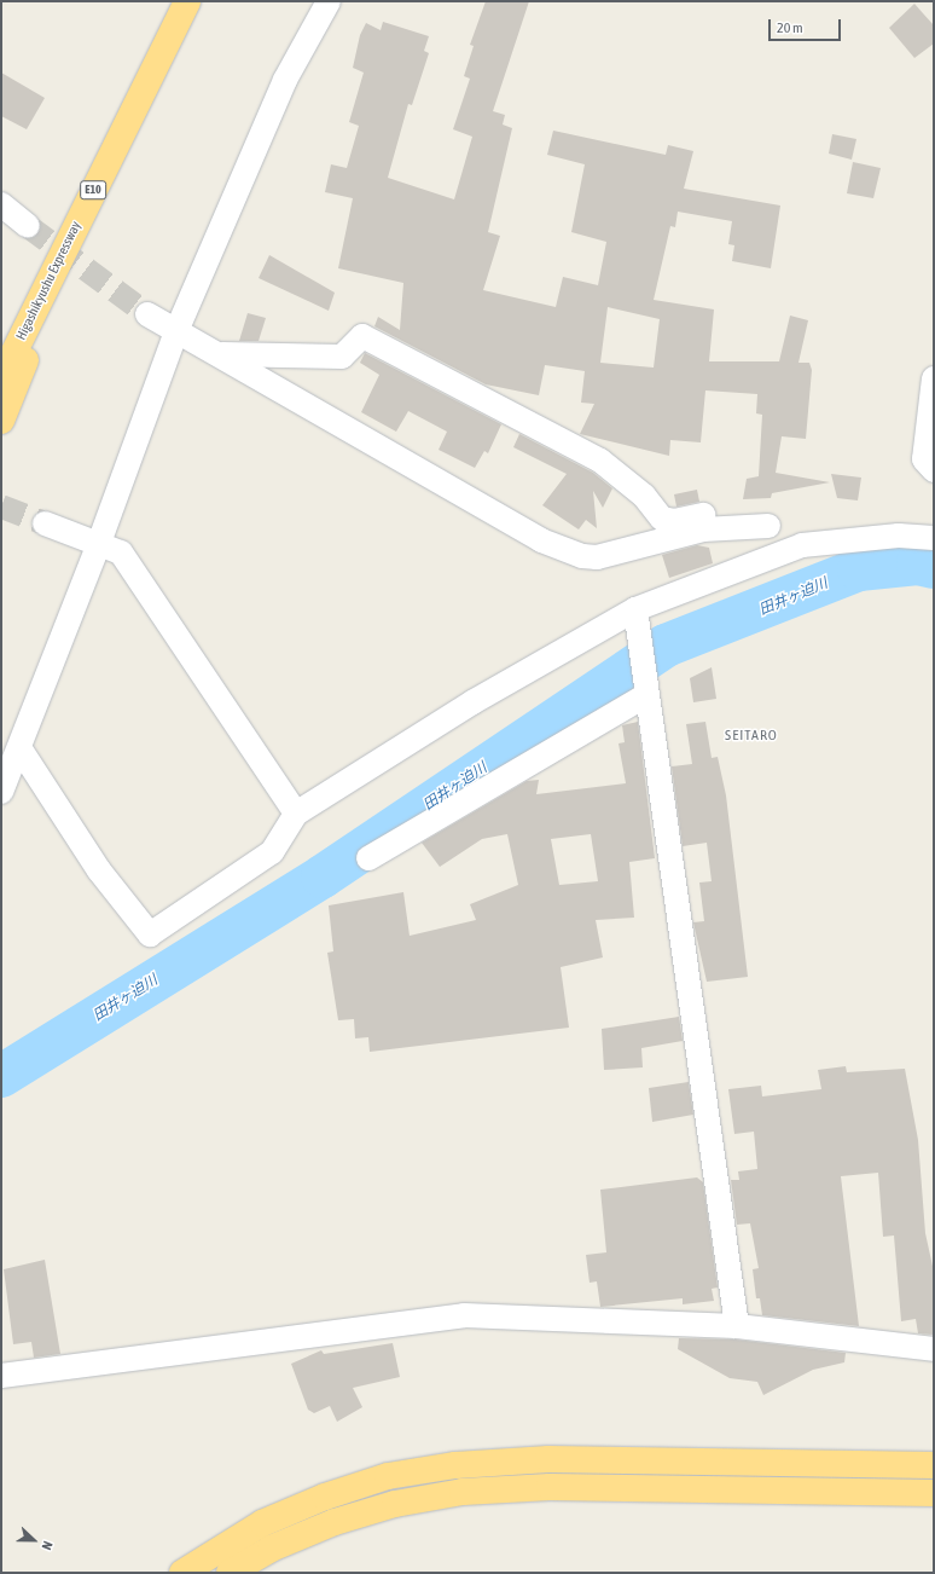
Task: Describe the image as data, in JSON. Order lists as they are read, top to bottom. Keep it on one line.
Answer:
{"streets":{"highway":["E10","Higashikyushu Expressway"]},"districts":["SEITARO"],"water":["田井ヶ迫川"],"scale_bar":"20 m","north":"right"}
